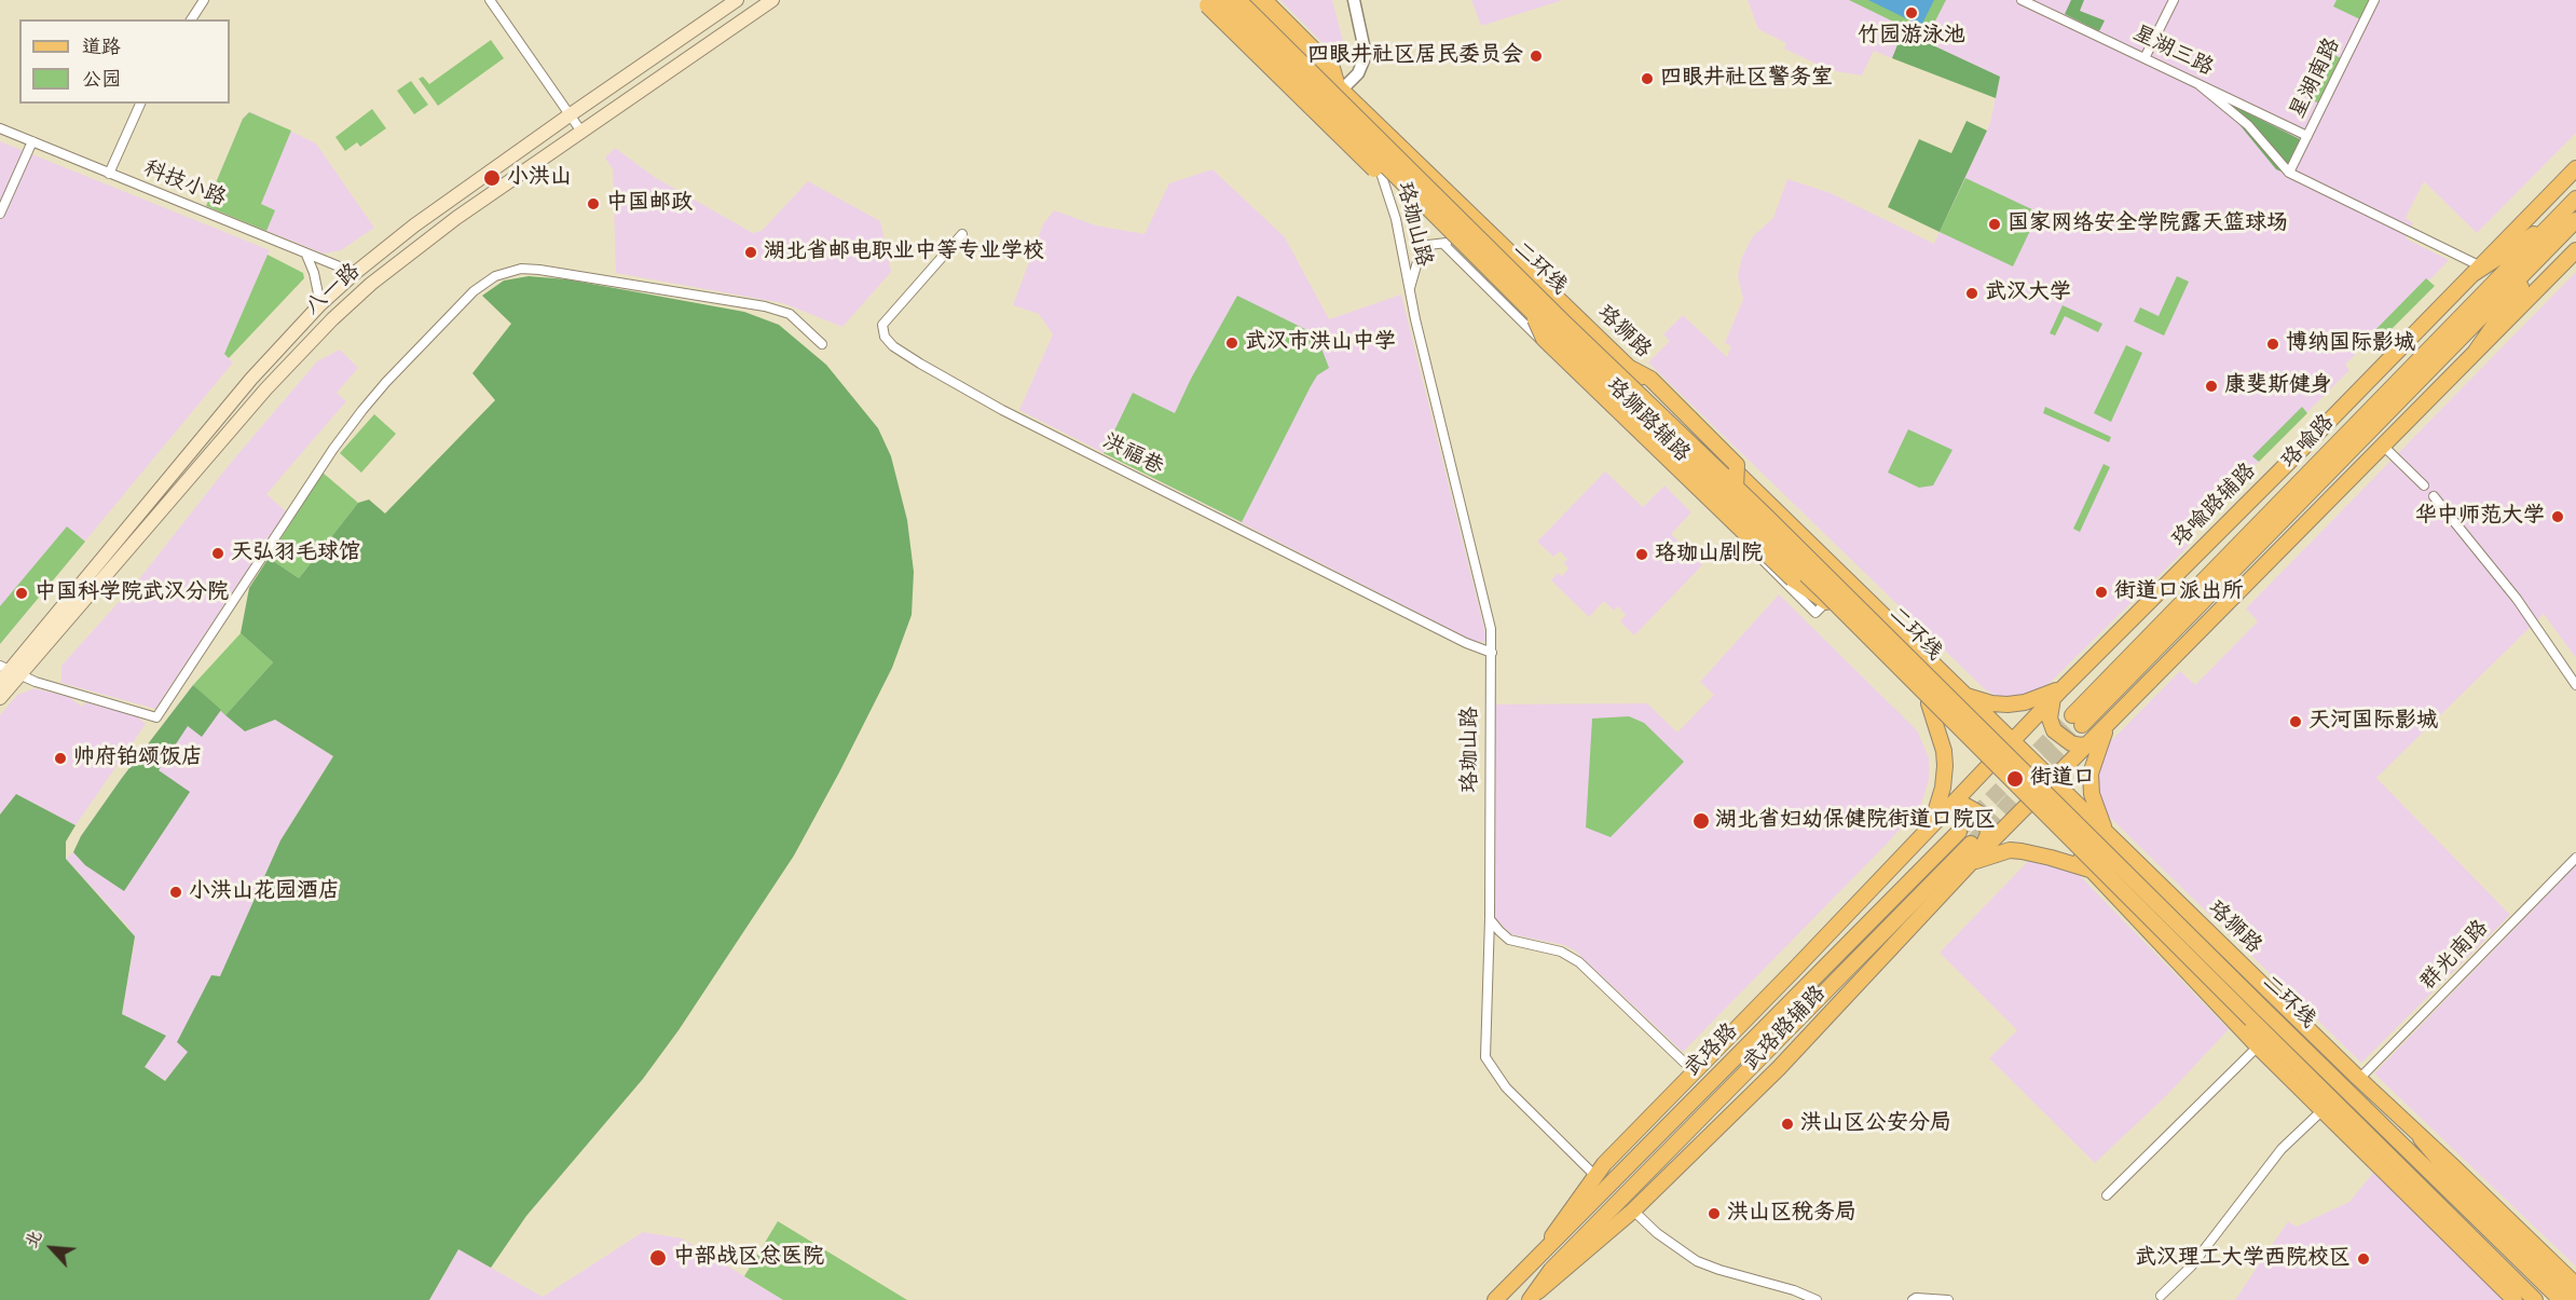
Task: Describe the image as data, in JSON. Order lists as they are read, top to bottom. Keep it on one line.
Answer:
{"streets":{"main road":["二环线","八一路","珞狮路","珞喻路","珞喻路辅路","武珞路辅路","武珞路"],"street":["星湖三路","星湖南路","科技小路","珞珈山路","洪福巷","群光南路"]},"crossings":[["星湖三路","星湖南路"],["科技小路","八一路"],["珞珈山路","洪福巷"],["珞珈山路","武珞路辅路"],["珞狮路","珞喻路辅路"],["珞狮路","群光南路"],["珞狮路","武珞路辅路"],["珞喻路辅路","武珞路辅路"],["武珞路辅路","武珞路"]],"places":["竹园游泳池","四眼井社区居民委员会","四眼井社区警务室","小洪山","中国邮政","国家网络安全学院露天篮球场","湖北省邮电职业中等专业学校","武汉大学","武汉市洪山中学","博纳国际影城","康斐斯健身","华中师范大学","天弘羽毛球馆","珞珈山剧院","街道口派出所","中国科学院武汉分院","天河国际影城","帅府铂颂饭店","街道口","湖北省妇幼保健院街道口院区","小洪山花园酒店","洪山区公安分局","洪山区税务局","中部战区总医院","武汉理工大学西院校区"],"legend":["道路","公园"],"north":"top left"}
